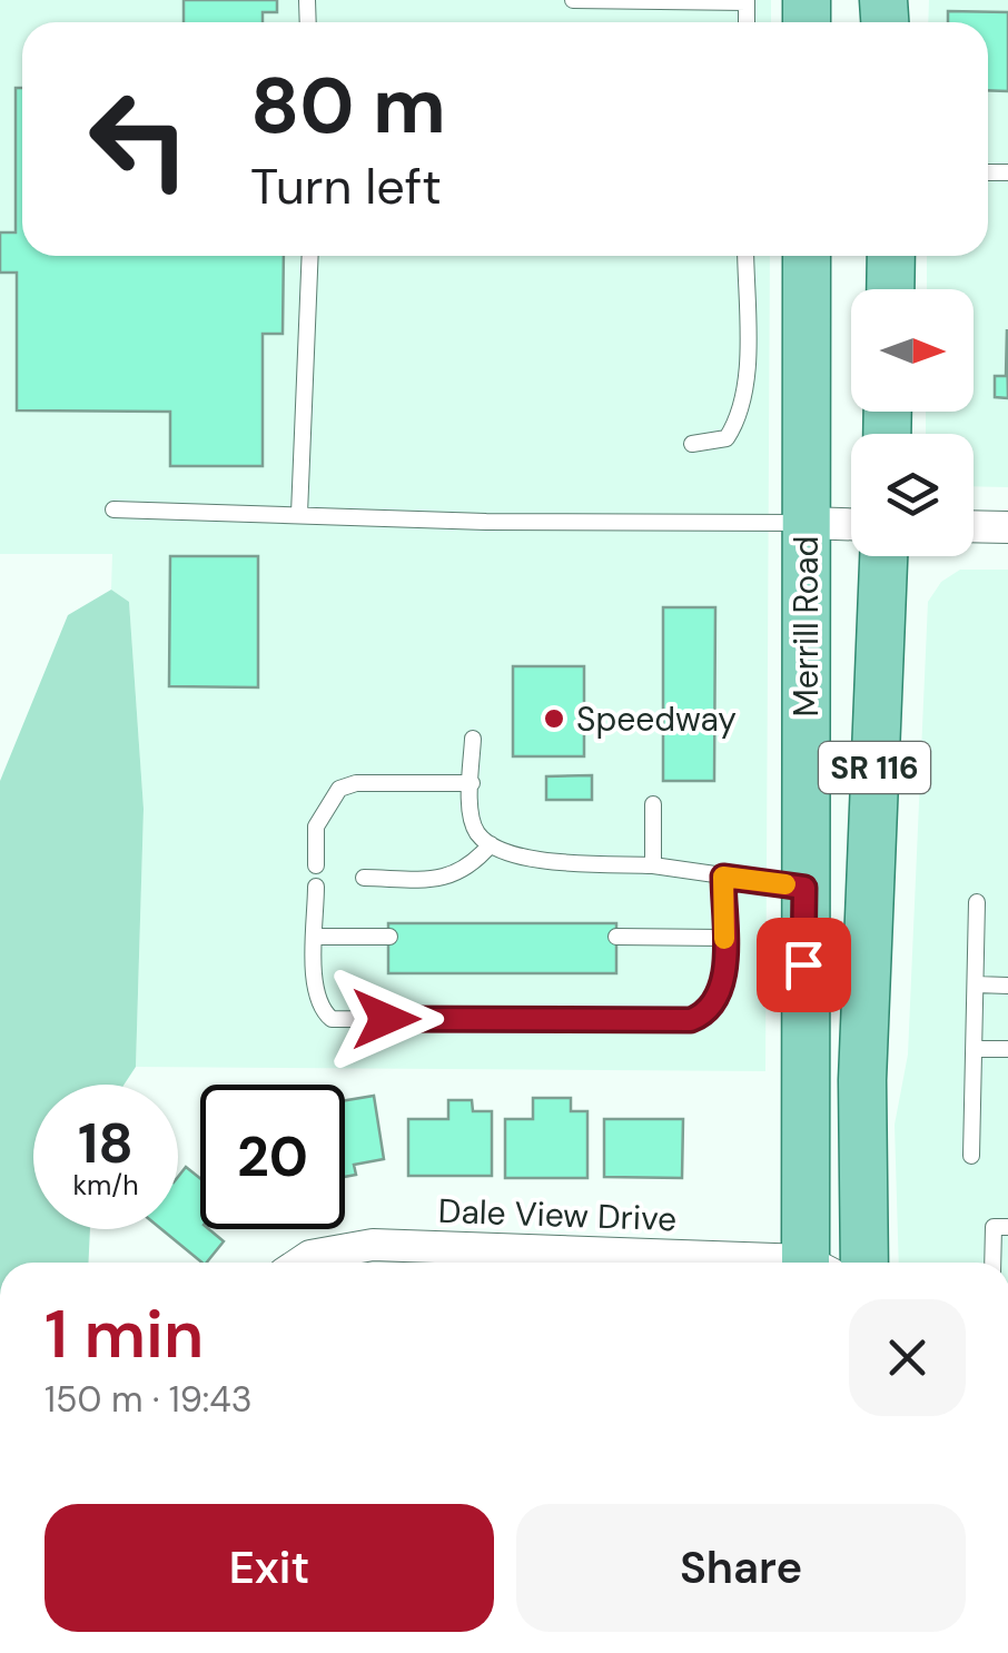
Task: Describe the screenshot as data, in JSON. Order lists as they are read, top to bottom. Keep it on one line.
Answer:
{"streets":{"main road":["Merrill Road","SR 116"],"street":["Dale View Drive"]},"places":["Speedway"],"north":"right","page":{"turn":["80 m","Turn left"],"speed":"18 km/h","limit":"20","heading":["1 min","150 m · 19:43"],"buttons":["Exit","Share"]}}
